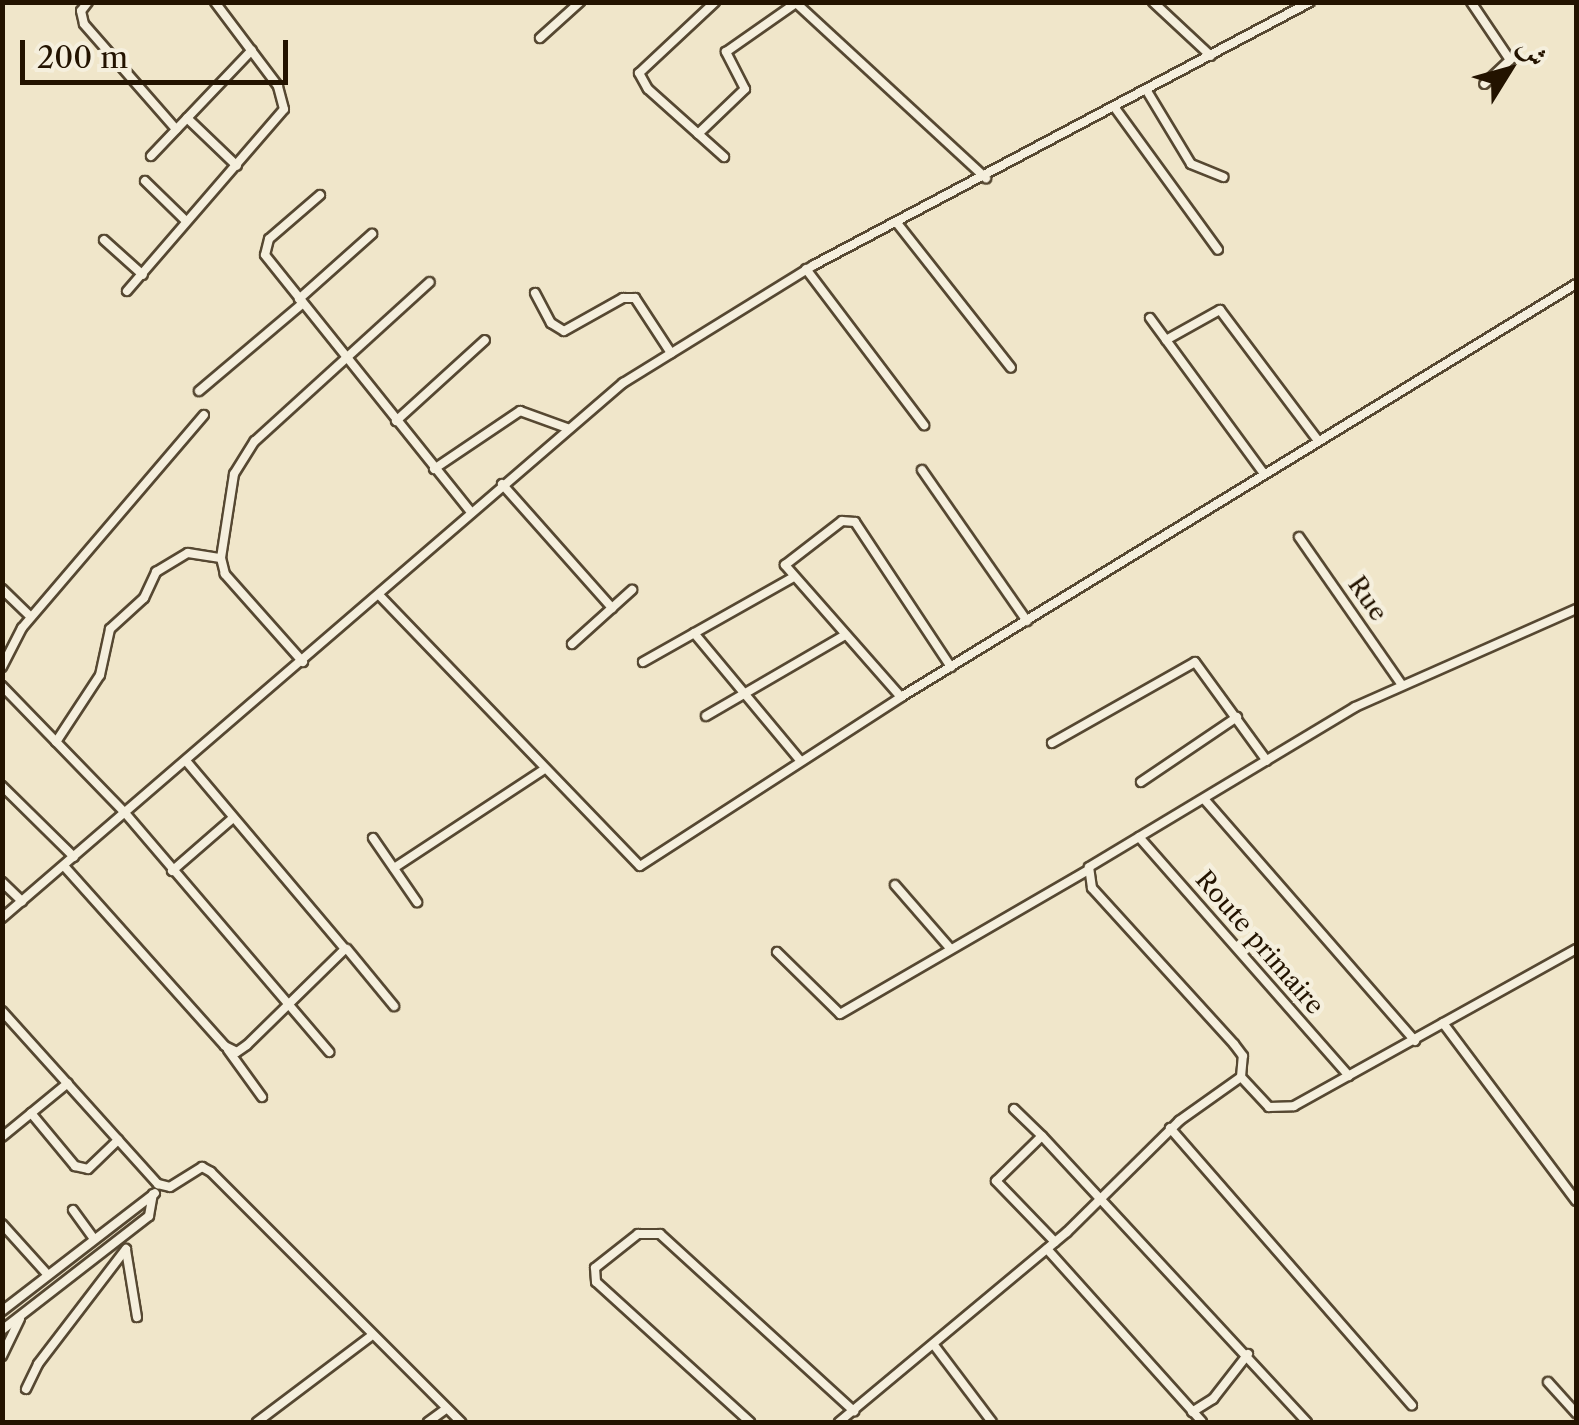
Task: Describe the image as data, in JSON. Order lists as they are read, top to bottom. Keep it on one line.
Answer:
{"streets":{"street":["Rue","Route primaire"]},"scale_bar":"200 m","north":"top right"}
